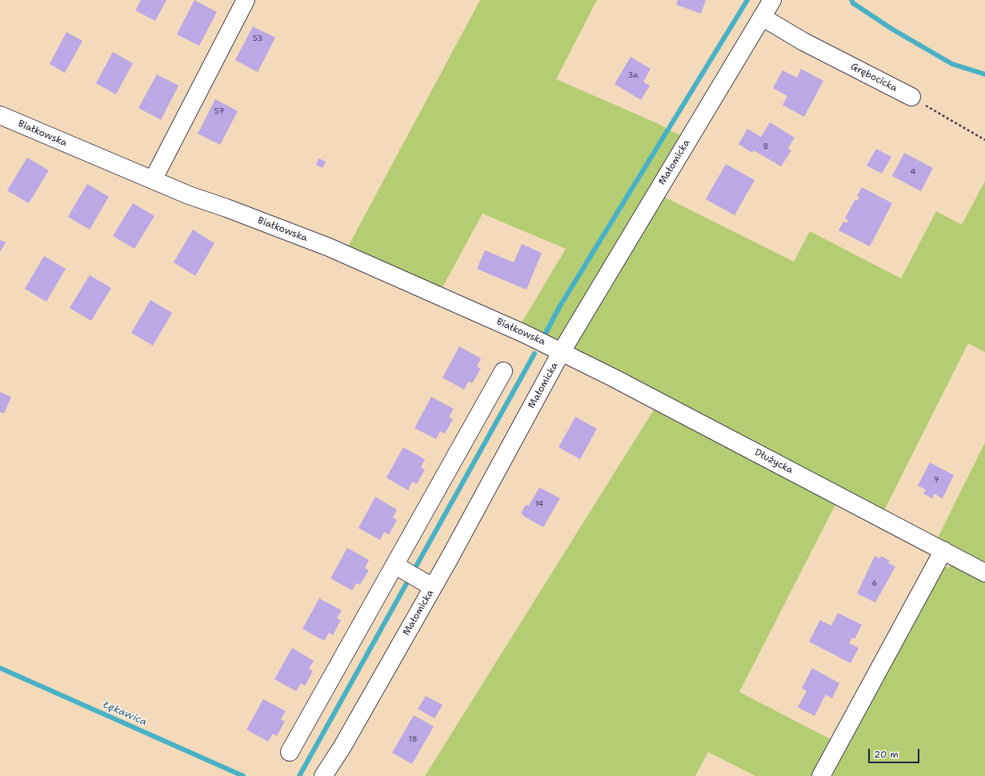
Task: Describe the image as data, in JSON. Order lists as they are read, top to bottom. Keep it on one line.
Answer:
{"streets":{"street":["Grębocicka","Białkowska","Małomicka","Dłużycka"]},"crossings":[["Grębocicka","Małomicka"],["Białkowska","Małomicka"],["Białkowska","Dłużycka"],["Małomicka","Dłużycka"]],"water":["Łękawica"],"house_numbers":["53","3a","57","8","4","7","14","6","18"],"scale_bar":"20 m"}
